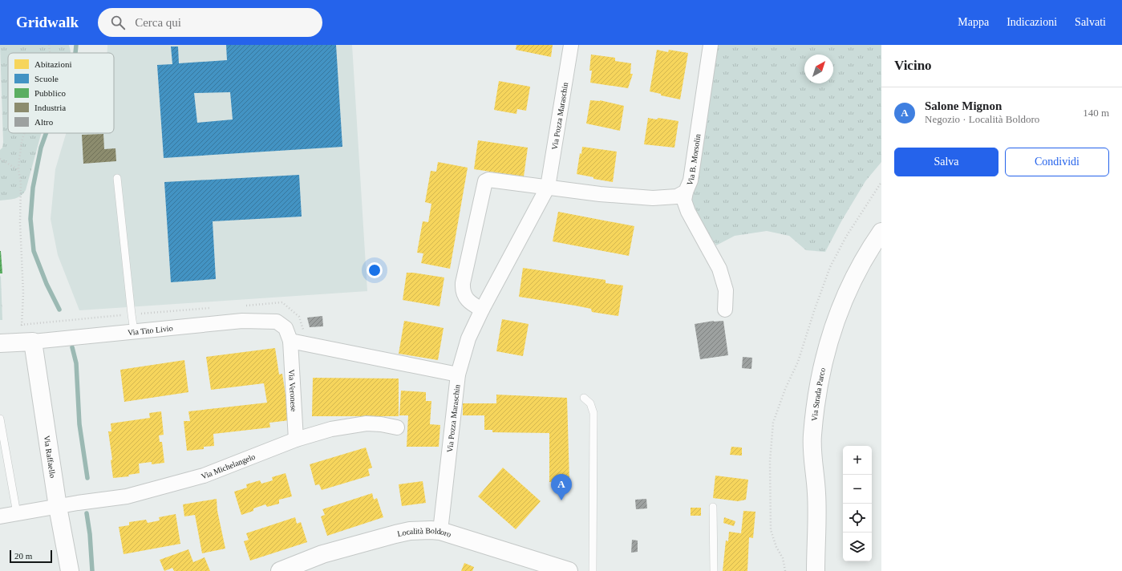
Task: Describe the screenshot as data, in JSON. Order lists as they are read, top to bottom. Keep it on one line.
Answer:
{"streets":{"street":["Via Pozza Maraschin","Via B. Morsolin","Via Tito Livio","Via Veronese","Via Strada Parco","Via Raffaello","Via Michelangelo","Località Boldoro"]},"crossings":[["Via Pozza Maraschin","Via B. Morsolin"],["Via Pozza Maraschin","Località Boldoro"],["Via Tito Livio","Via Veronese"],["Via Tito Livio","Via Raffaello"],["Via Veronese","Via Michelangelo"],["Via Raffaello","Via Michelangelo"]],"legend":["Abitazioni","Scuole","Pubblico","Industria","Altro"],"scale_bar":"20 m","north":"top right","page":{"header":"Gridwalk","search":"Cerca qui","nav":["Mappa","Indicazioni","Salvati"],"heading":"Vicino","list":[{"mark":"A","name":"Salone Mignon","note":"Negozio · Località Boldoro","value":"140 m"}],"buttons":["Salva","Condividi"],"map_buttons":["+","−"],"pins":"A","scale":"20 m"}}
